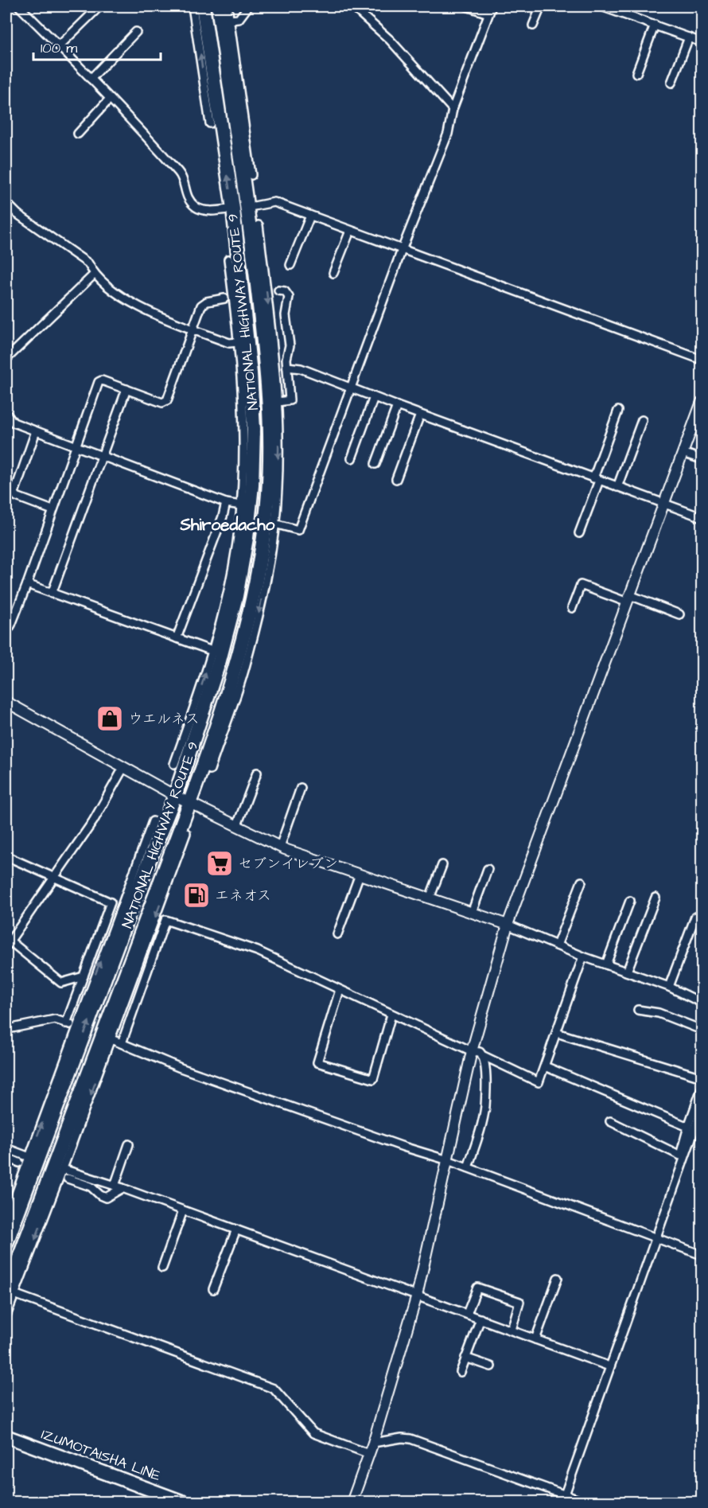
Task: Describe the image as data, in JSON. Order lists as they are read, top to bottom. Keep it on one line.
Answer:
{"streets":{"highway":["NATIONAL HIGHWAY ROUTE 9"],"main road":["IZUMOTAISHA LINE"]},"districts":["Shiroedacho"],"places":{"shop":["ウエルネス"],"supermarket":["セブンイレブン"],"fuel station":["エネオス"]},"scale_bar":"100 m"}
